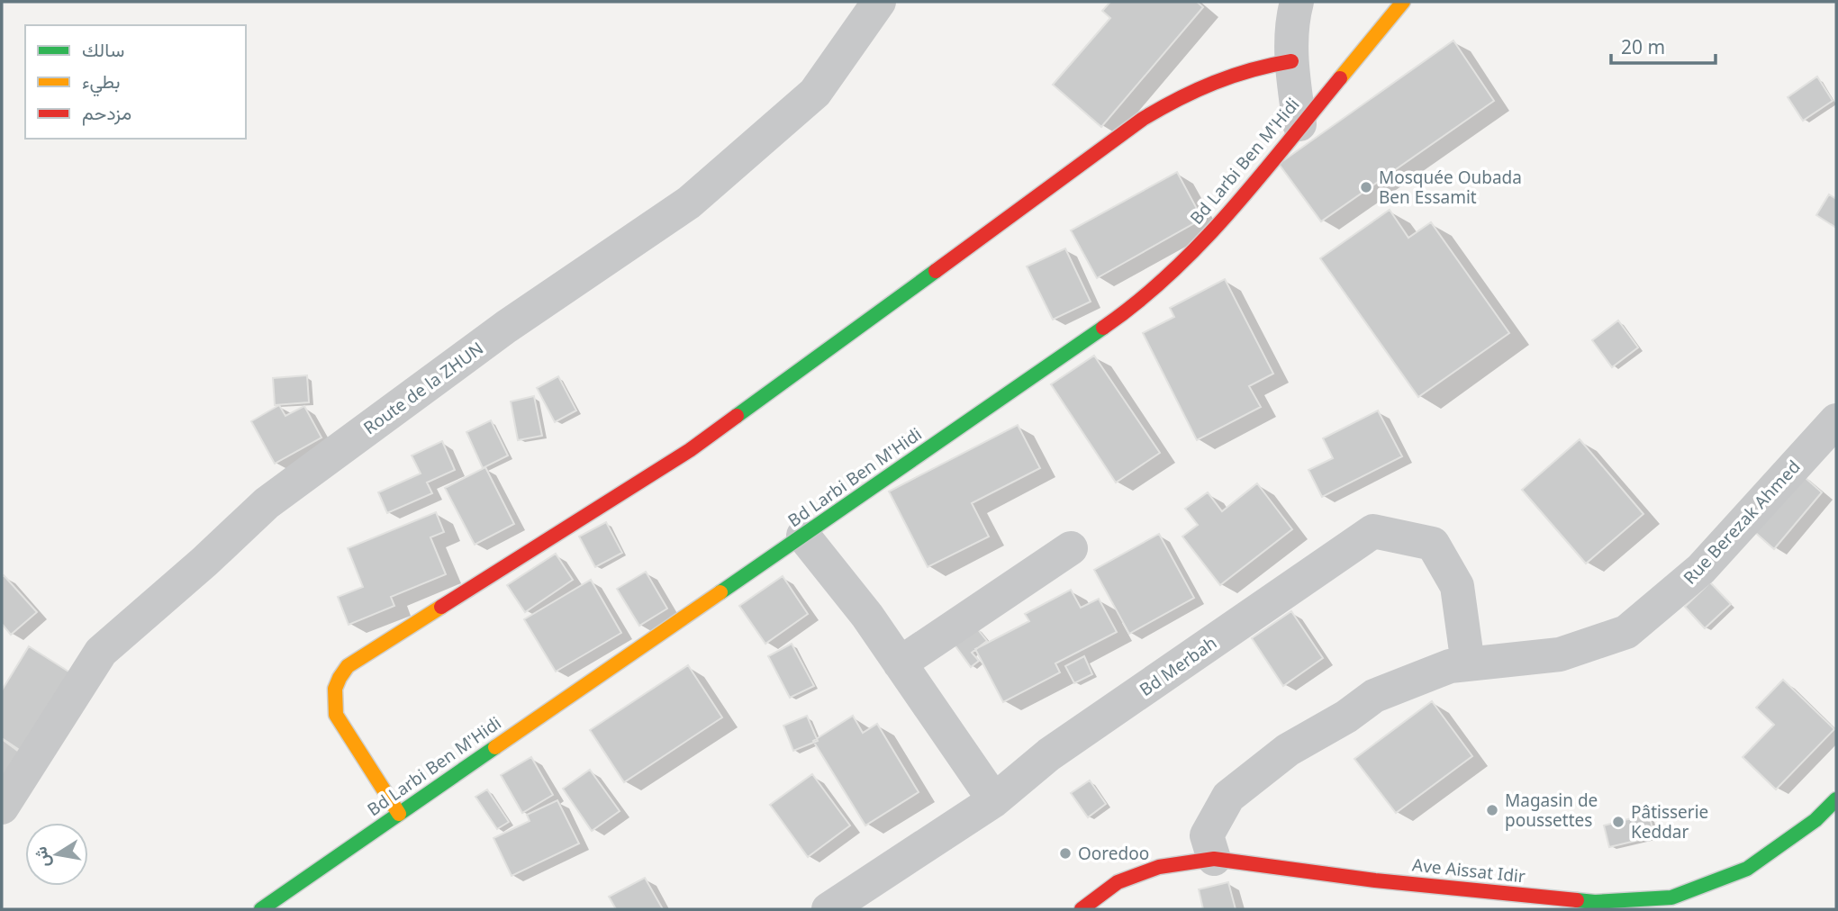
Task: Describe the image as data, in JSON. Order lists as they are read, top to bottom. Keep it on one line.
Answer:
{"streets":{"main road":["Bd Larbi Ben M'Hidi","Ave Aissat Idir"],"street":["Route de la ZHUN","Rue Berezak Ahmed","Bd Merbah"]},"crossings":[["Rue Berezak Ahmed","Bd Merbah"],["Rue Berezak Ahmed","Ave Aissat Idir"]],"places":["Mosquée Oubada Ben Essamit","Magasin de poussettes","Pâtisserie Keddar","Ooredoo"],"legend":["سالك","بطيء","مزدحم"],"scale_bar":"20 m","north":"left"}
